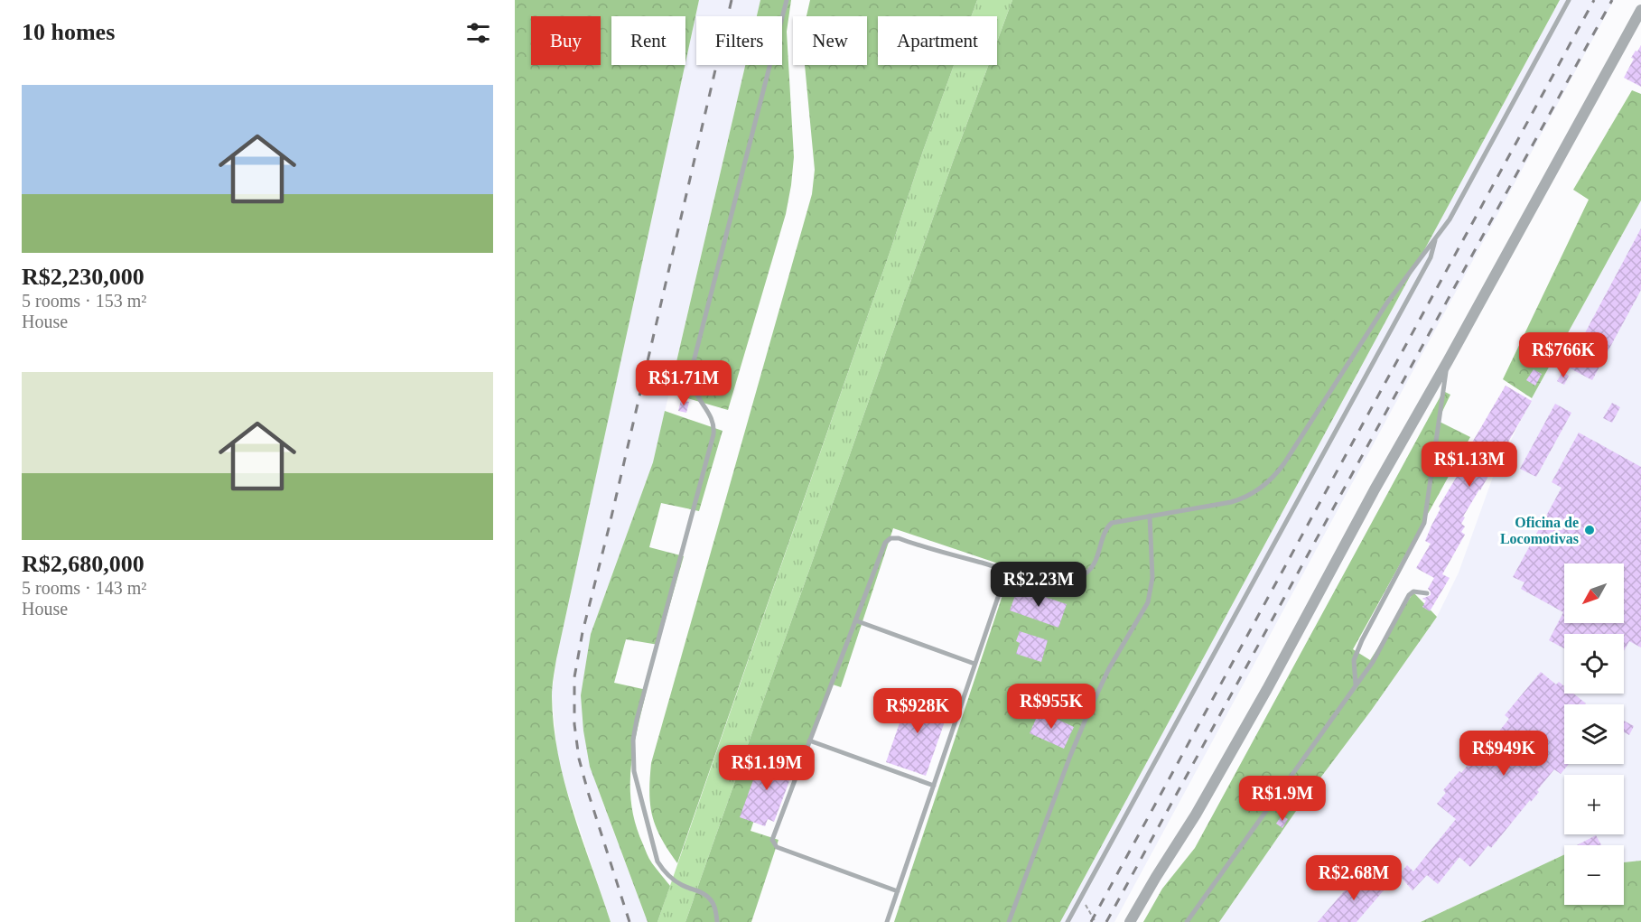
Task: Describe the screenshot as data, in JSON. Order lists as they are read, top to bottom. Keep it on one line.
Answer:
{"places":["Oficina de Locomotivas"],"north":"bottom left","page":{"heading":"10 homes","chip":["Buy","Rent","Filters","New","Apartment"],"list":[{"name":"R$2,230,000","note":"5 rooms · 153 m² · House"},{"name":"R$2,680,000","note":"5 rooms · 143 m² · House"}],"price":["R$766K","R$1.71M","R$1.13M","R$2.23M","R$955K","R$928K","R$949K","R$1.19M","R$1.9M","R$2.68M"],"map_buttons":["+","−"]}}
